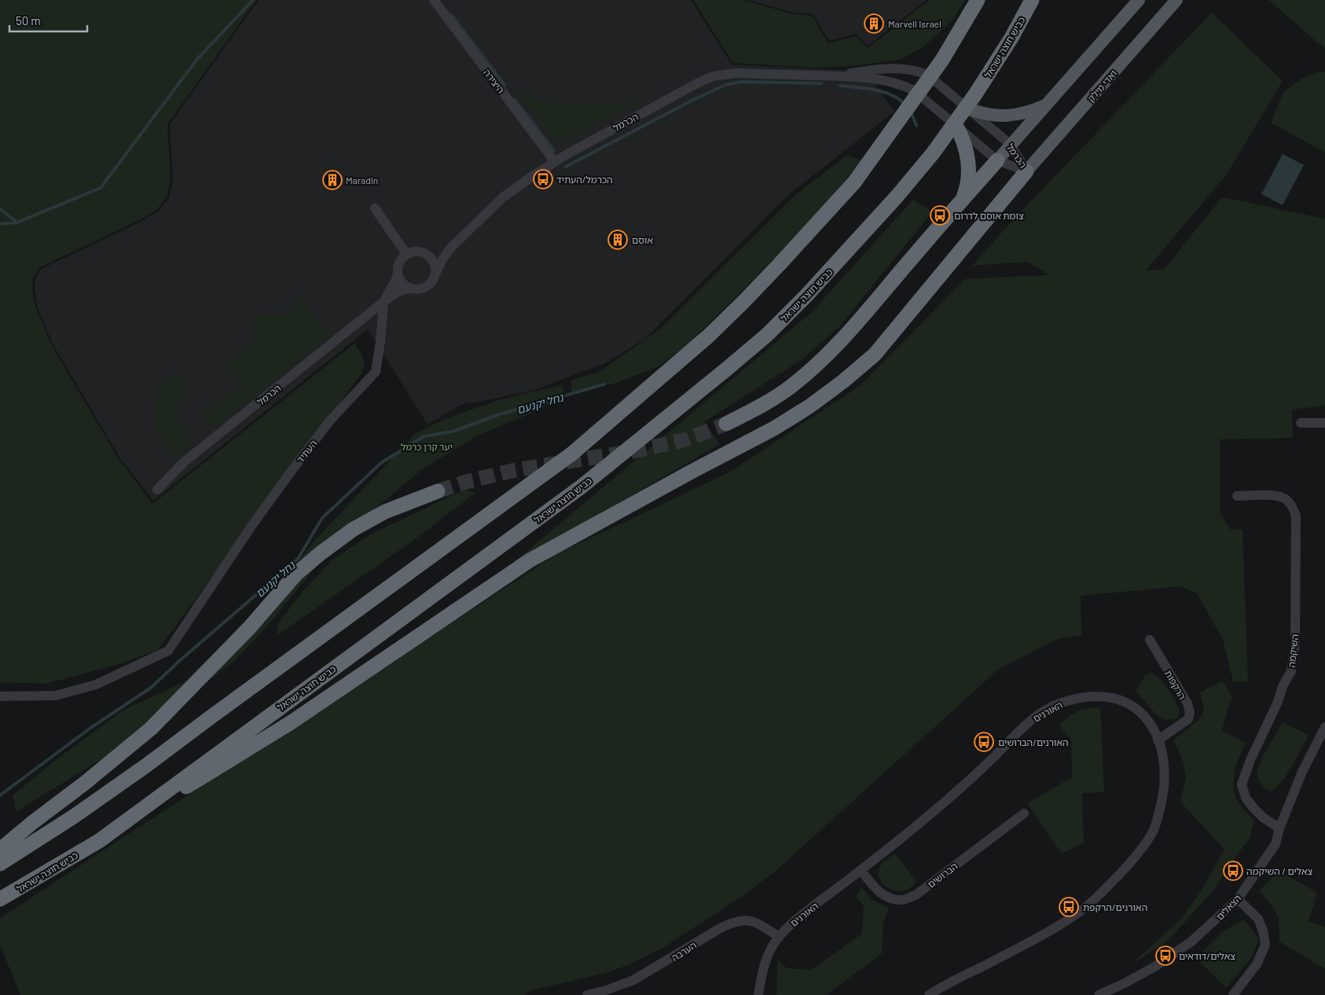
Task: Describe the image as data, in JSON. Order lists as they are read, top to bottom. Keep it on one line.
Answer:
{"streets":{"highway":["כביש חוצה ישראל"],"main road":["ואדי מילק"],"street":["היצירה","הכרמל","העתיד","השיקמה","הרקפות","האורנים","הברושים","הצאלים","הערבה"]},"crossings":[["היצירה","הכרמל"],["ואדי מילק","הכרמל"],["הכרמל","העתיד"],["השיקמה","הצאלים"],["הרקפות","האורנים"],["האורנים","הברושים"],["האורנים","הערבה"]],"water":["נחל יקנעם"],"parks":["יער קרן כרמל"],"places":{"building":["Marvell Israel","Maradin","אוסם"],"bus stop":["הכרמל/העתיד","צומת אוסם לדרום","האורנים/הברושים","צאלים / השיקמה","האורנים/הרקפת","צאלים/דודאים"]},"scale_bar":"50 m"}
